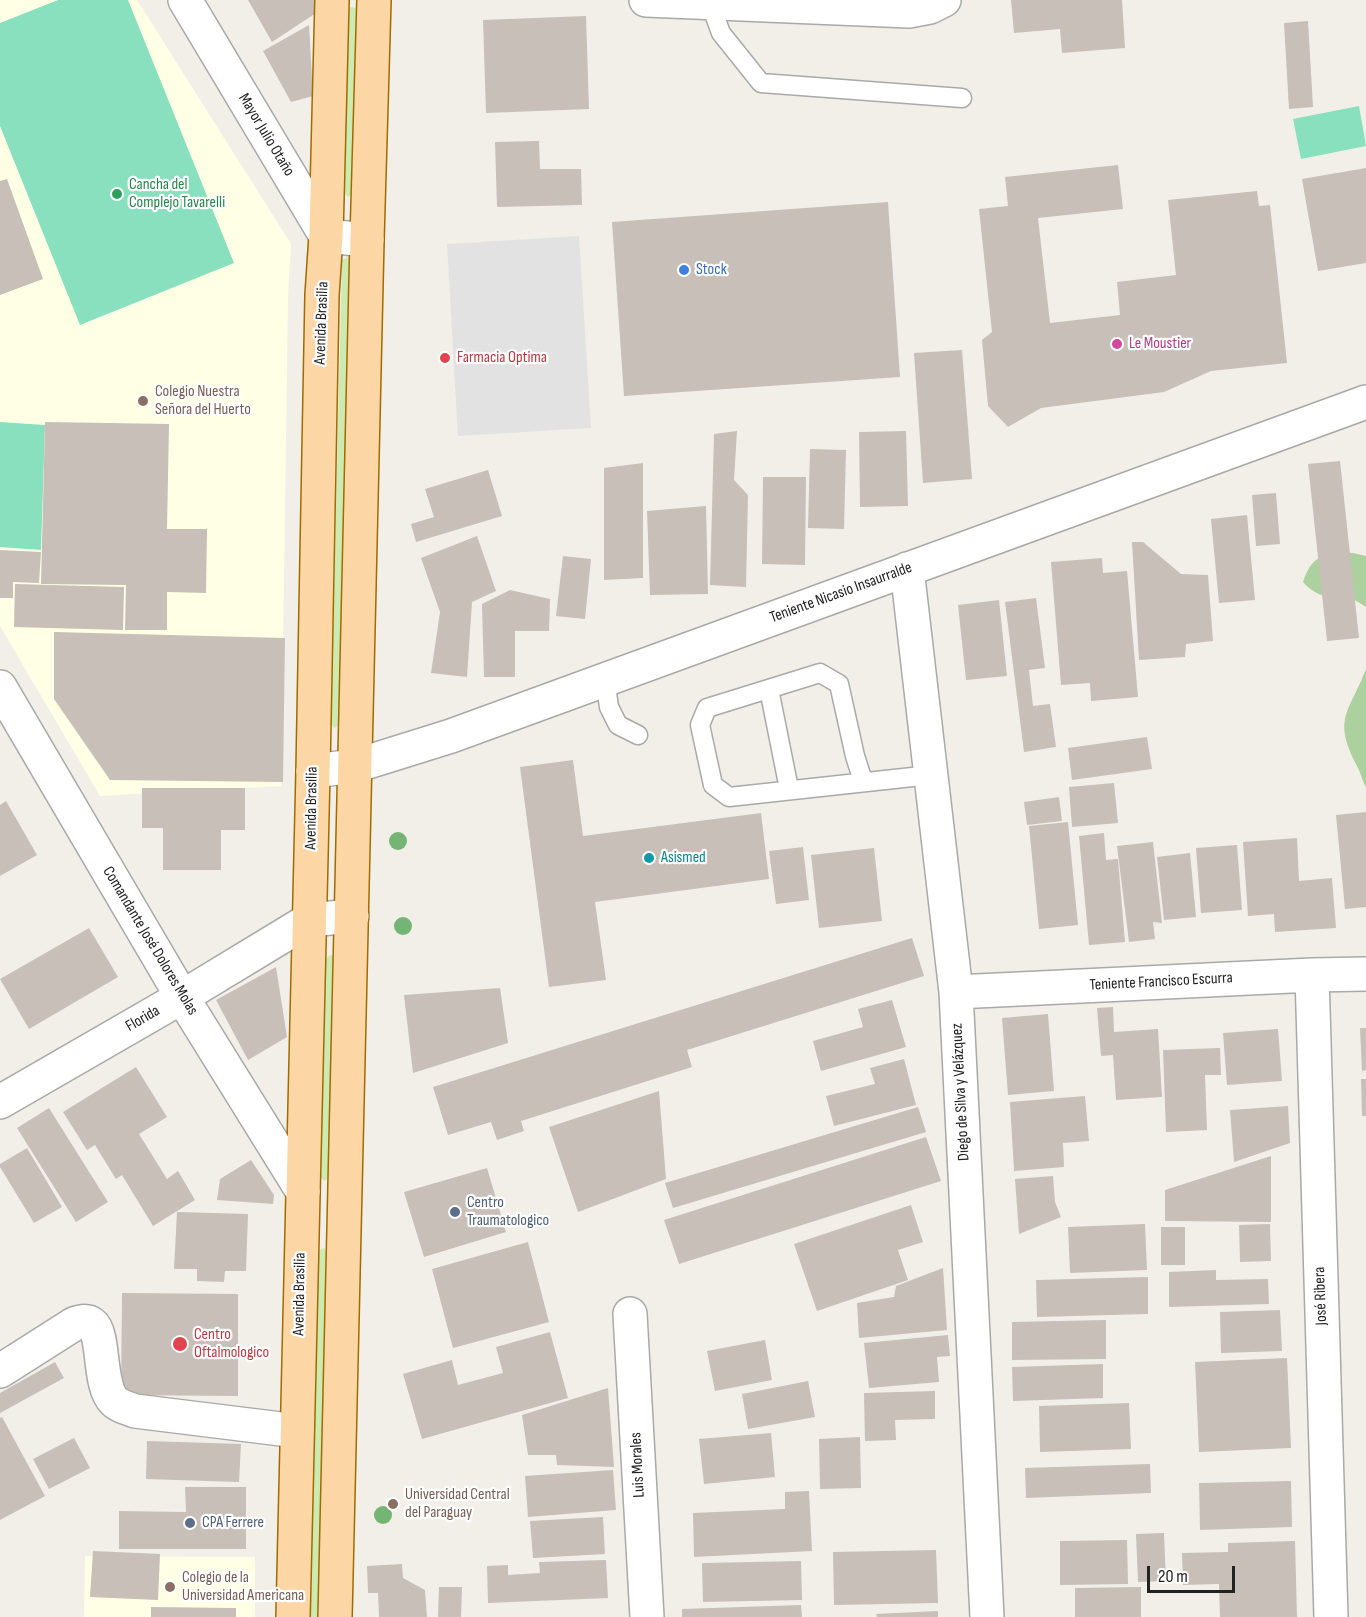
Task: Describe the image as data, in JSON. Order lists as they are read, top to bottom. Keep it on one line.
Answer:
{"streets":{"main road":["Avenida Brasilia"],"street":["Mayor Julio Otaño","Teniente Nicasio Insaurralde","Comandante José Dolores Molas","Teniente Francisco Escurra","Florida","Diego de Silva y Velázquez","José Ribera","Luis Morales"]},"crossings":[["Mayor Julio Otaño","Avenida Brasilia"],["Avenida Brasilia","Teniente Nicasio Insaurralde"],["Avenida Brasilia","Comandante José Dolores Molas"],["Avenida Brasilia","Florida"],["Teniente Nicasio Insaurralde","Diego de Silva y Velázquez"],["Comandante José Dolores Molas","Florida"],["Teniente Francisco Escurra","Diego de Silva y Velázquez"],["Teniente Francisco Escurra","José Ribera"]],"places":["Cancha del Complejo Tavarelli","Stock","Le Moustier","Farmacia Optima","Colegio Nuestra Señora del Huerto","Asismed","Centro Traumatologico","Centro Oftalmologico","Universidad Central del Paraguay","CPA Ferrere","Colegio de la Universidad Americana"],"scale_bar":"20 m"}
